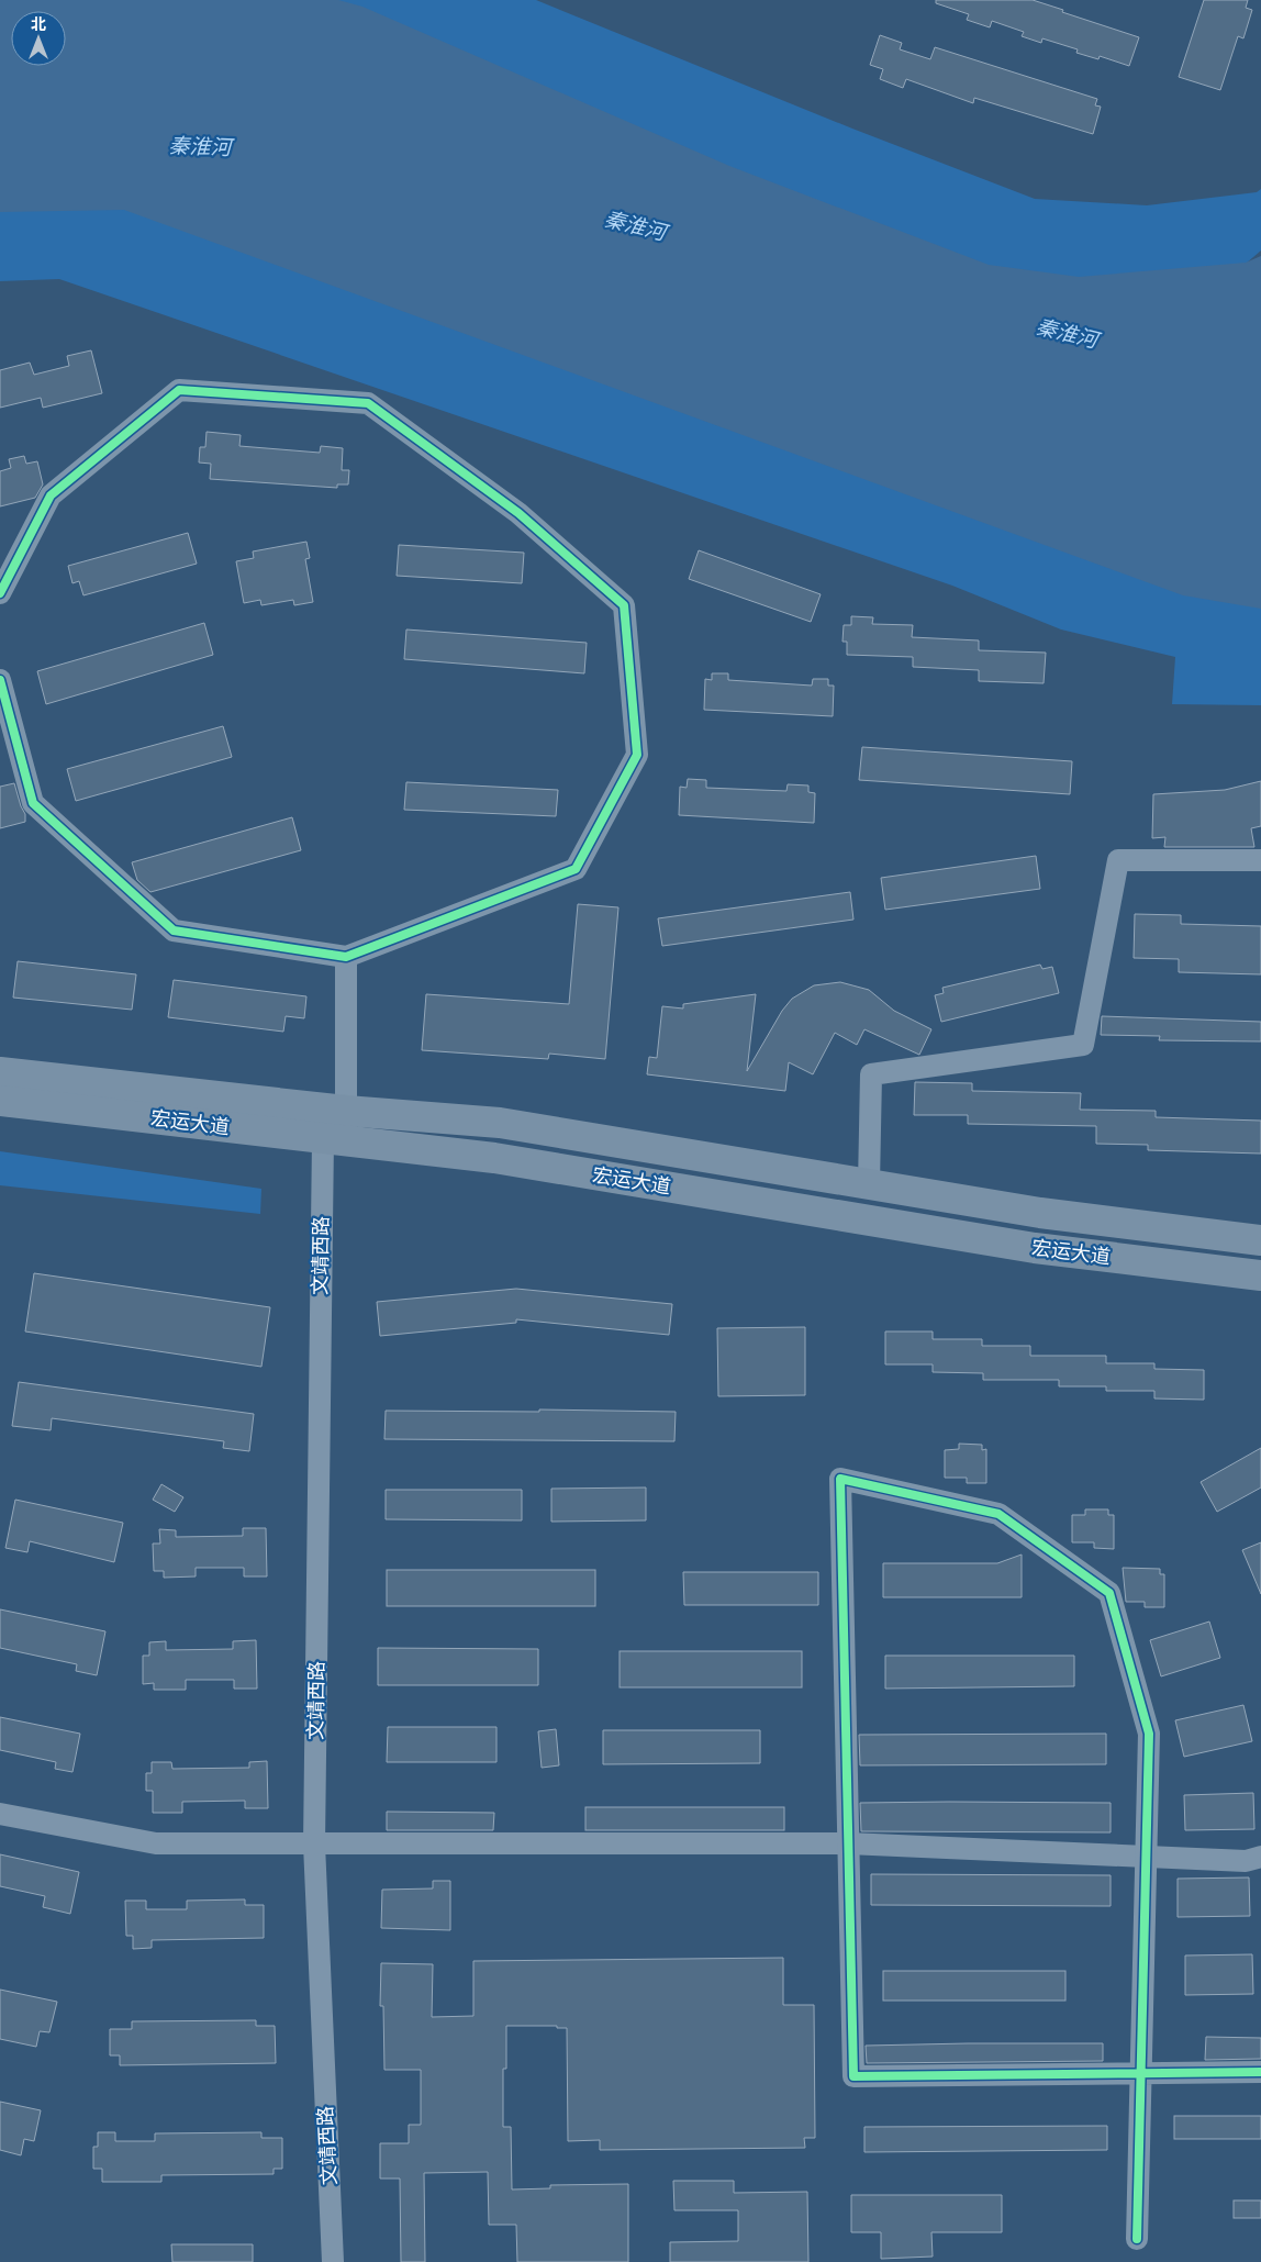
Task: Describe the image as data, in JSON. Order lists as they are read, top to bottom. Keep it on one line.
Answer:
{"streets":{"main road":["宏运大道"],"street":["文靖西路"]},"crossings":[["宏运大道","文靖西路"]],"water":["秦淮河"],"north":"top"}
